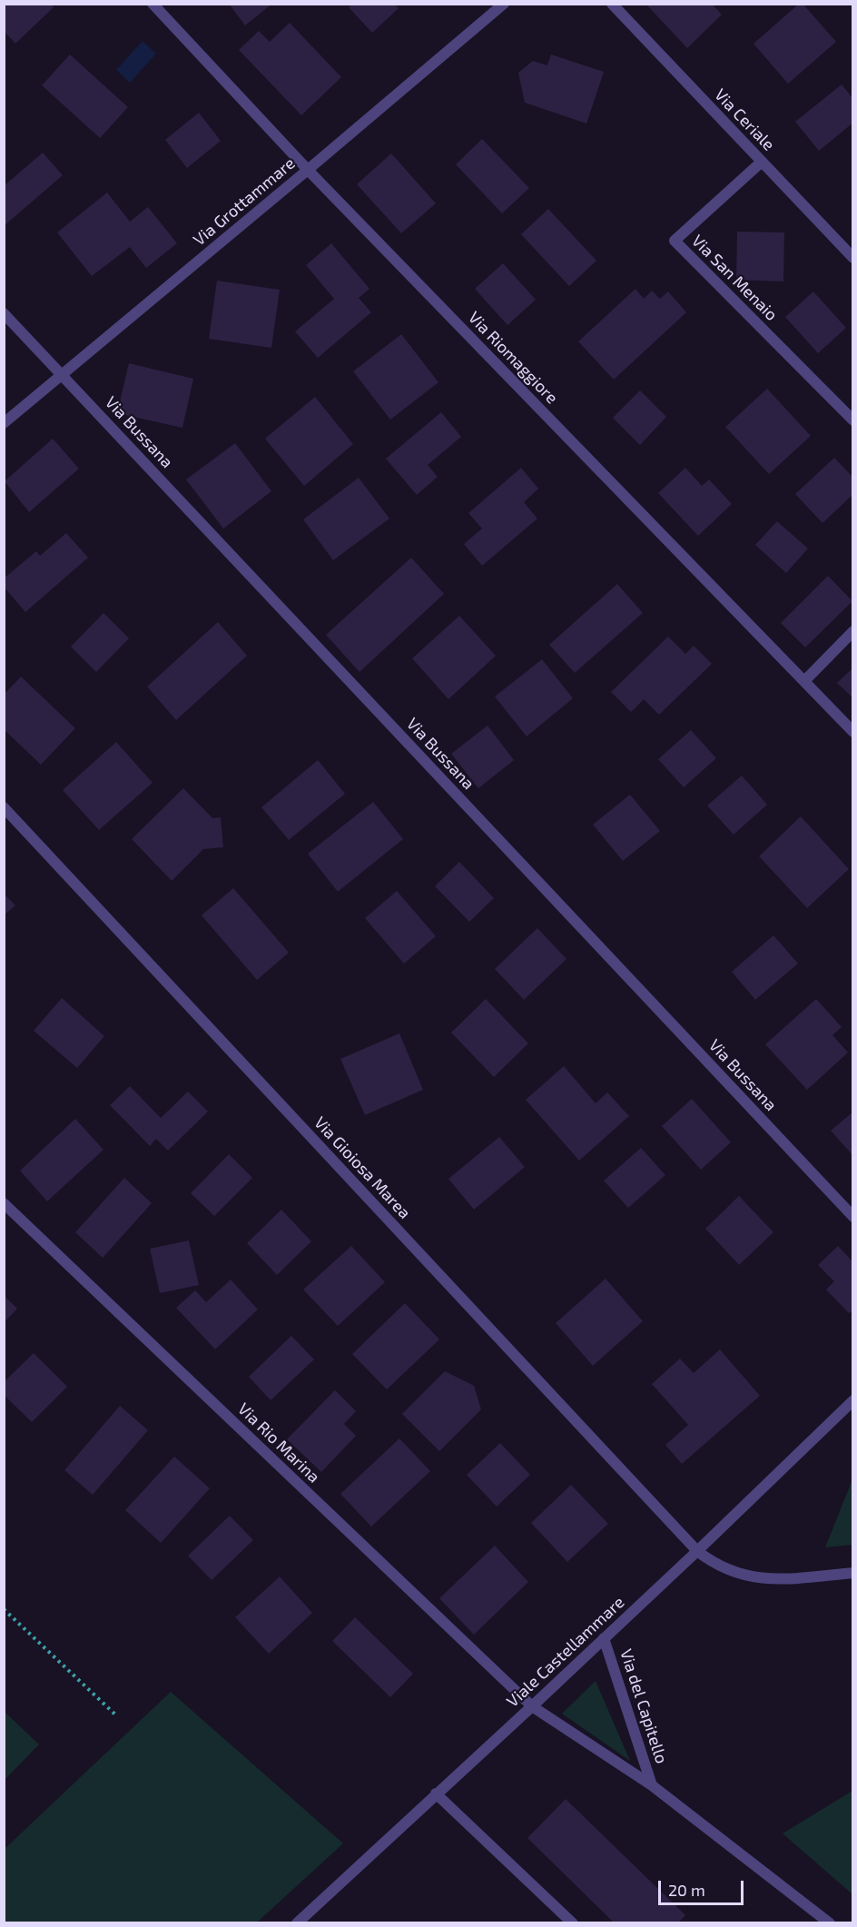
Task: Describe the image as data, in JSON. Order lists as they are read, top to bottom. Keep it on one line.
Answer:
{"streets":{"street":["Via Ceriale","Via Grottammare","Via San Menaio","Via Riomaggiore","Via Bussana","Via Gioiosa Marea","Via Rio Marina","Viale Castellammare","Via del Capitello"]},"crossings":[["Via Ceriale","Via San Menaio"],["Via Grottammare","Via Riomaggiore"],["Via Grottammare","Via Bussana"],["Via Gioiosa Marea","Viale Castellammare"],["Via Rio Marina","Viale Castellammare"],["Via Rio Marina","Via del Capitello"],["Viale Castellammare","Via del Capitello"]],"scale_bar":"20 m"}
